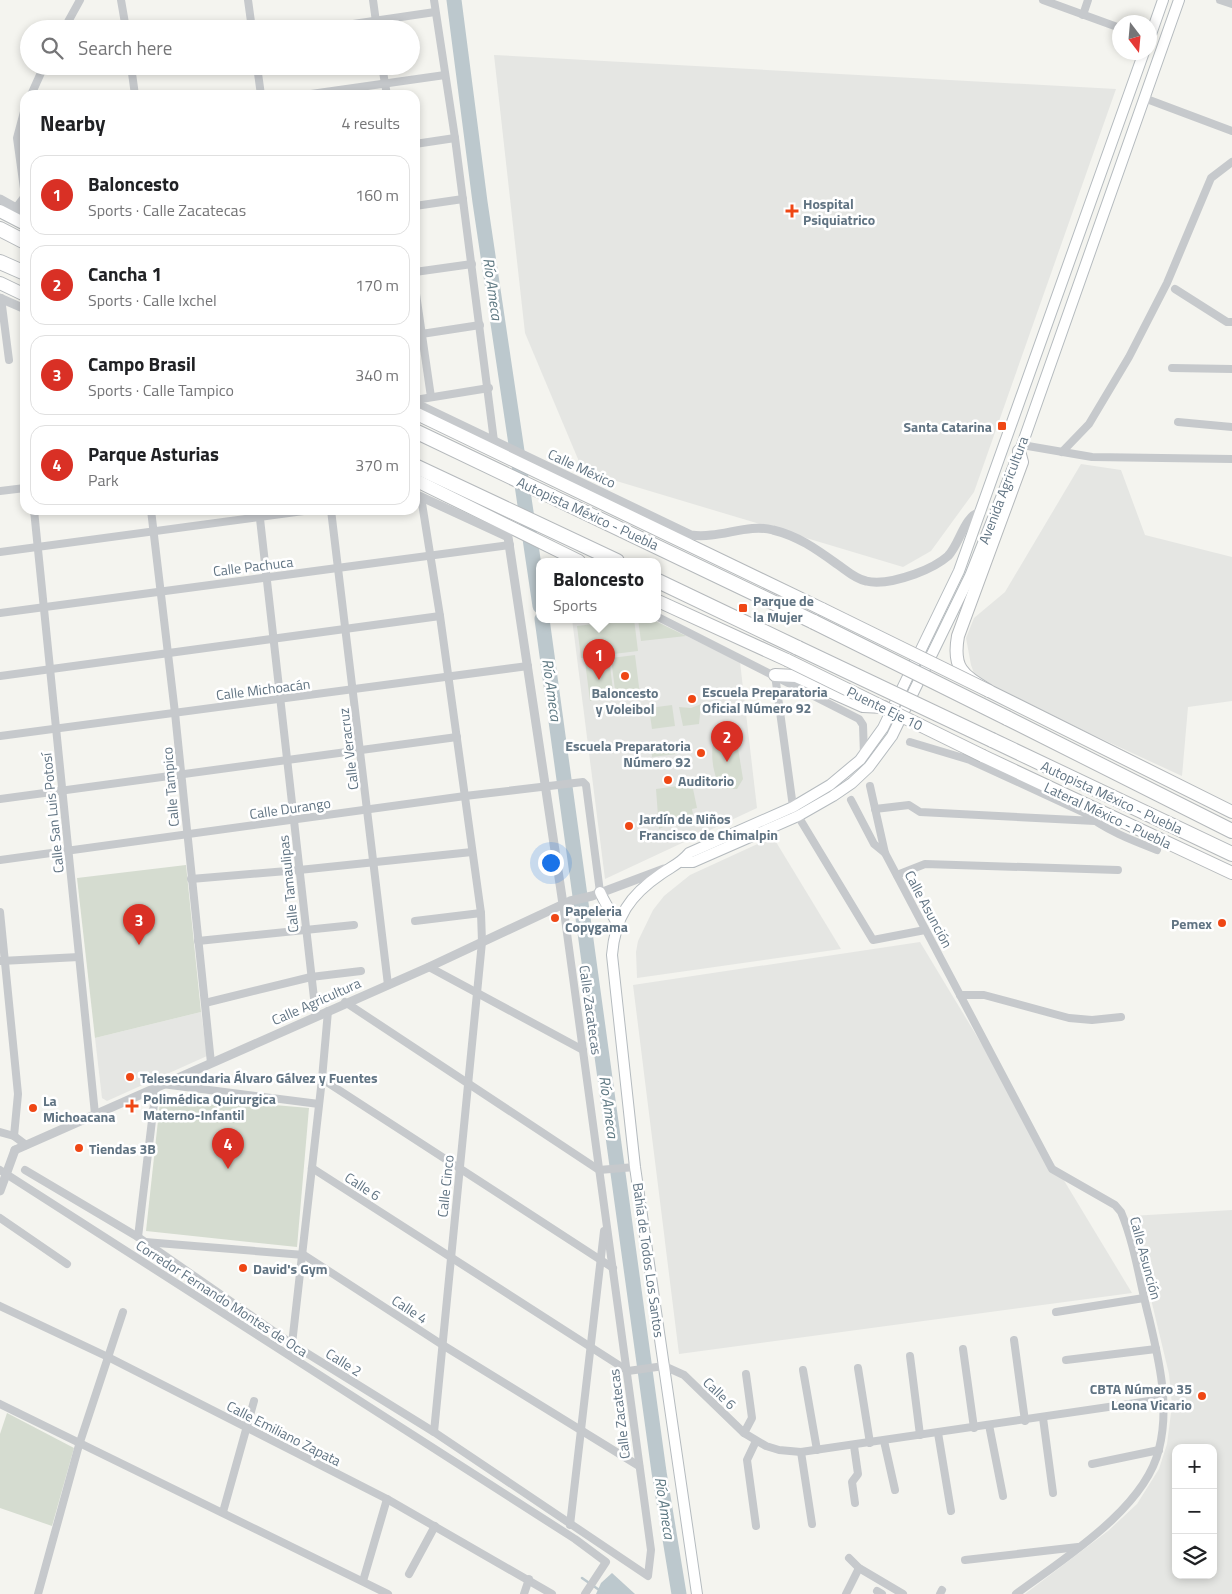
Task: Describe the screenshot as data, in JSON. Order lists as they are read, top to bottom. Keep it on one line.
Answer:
{"streets":{"highway":["Autopista México - Puebla","Puente Eje 10","Lateral México - Puebla"],"main road":["Avenida Agricultura","Bahía de Todos Los Santos"],"street":["Calle México","Calle Pachuca","Calle Michoacán","Calle Veracruz","Calle Tampico","Calle Durango","Calle San Luis Potosí","Calle Tamaulipas","Calle Asunción","Calle Agricultura","Calle Zacatecas","Calle 6","Calle Cinco","Corredor Fernando Montes de Oca","Calle 4","Calle 2","Calle Emiliano Zapata"]},"crossings":[["Calle México","Avenida Agricultura"],["Avenida Agricultura","Calle Agricultura"],["Avenida Agricultura","Bahía de Todos Los Santos"],["Autopista México - Puebla","Puente Eje 10"],["Calle Pachuca","Calle Veracruz"],["Calle Pachuca","Calle Tampico"],["Calle Pachuca","Calle San Luis Potosí"],["Calle Pachuca","Calle Tamaulipas"],["Calle Pachuca","Calle Zacatecas"],["Calle Pachuca","Calle Cinco"],["Calle Michoacán","Calle Veracruz"],["Calle Michoacán","Calle Tampico"],["Calle Michoacán","Calle San Luis Potosí"],["Calle Michoacán","Calle Tamaulipas"],["Calle Michoacán","Calle Zacatecas"],["Calle Michoacán","Calle Cinco"],["Puente Eje 10","Lateral México - Puebla"],["Calle Veracruz","Calle Durango"],["Calle Veracruz","Calle Agricultura"],["Calle Tampico","Calle Durango"],["Calle Tampico","Calle Agricultura"],["Calle Durango","Calle San Luis Potosí"],["Calle Durango","Calle Tamaulipas"],["Calle Durango","Calle Agricultura"],["Calle Durango","Calle Zacatecas"],["Calle Durango","Calle Cinco"],["Calle San Luis Potosí","Calle Agricultura"],["Calle Tamaulipas","Calle Agricultura"],["Calle Asunción","Calle 6"],["Calle Agricultura","Calle Zacatecas"],["Calle Agricultura","Calle Cinco"],["Calle Agricultura","Bahía de Todos Los Santos"],["Calle Zacatecas","Calle 6"],["Calle Zacatecas","Calle 4"],["Calle Zacatecas","Calle 2"],["Calle 6","Calle Cinco"],["Calle 6","Bahía de Todos Los Santos"],["Calle Cinco","Calle 4"],["Calle Cinco","Calle 2"],["Calle 4","Calle 2"]],"water":["Río Ameca"],"places":{"health":["Hospital Psiquiatrico","Polimédica Quirurgica Materno-Infantil"],"transit":["Santa Catarina","Parque de la Mujer"],"other":["Baloncesto y Voleibol","Escuela Preparatoria Oficial Número 92","Escuela Preparatoria Número 92","Auditorio","Jardín de Niños Francisco de Chimalpin","Papeleria Copygama","Pemex","Telesecundaria Álvaro Gálvez y Fuentes","La Michoacana","Tiendas 3B","David's Gym","CBTA Número 35 Leona Vicario"]},"north":"bottom","page":{"search":"Search here","heading":["Nearby","4 results"],"list":[{"mark":"1","name":"Baloncesto","note":"Sports · Calle Zacatecas","value":"160 m"},{"mark":"2","name":"Cancha 1","note":"Sports · Calle Ixchel","value":"170 m"},{"mark":"3","name":"Campo Brasil","note":"Sports · Calle Tampico","value":"340 m"},{"mark":"4","name":"Parque Asturias","note":"Park","value":"370 m"}],"popup":["Baloncesto","Sports"],"pins":["1","2","3","4"],"map_buttons":["+","−"]}}
